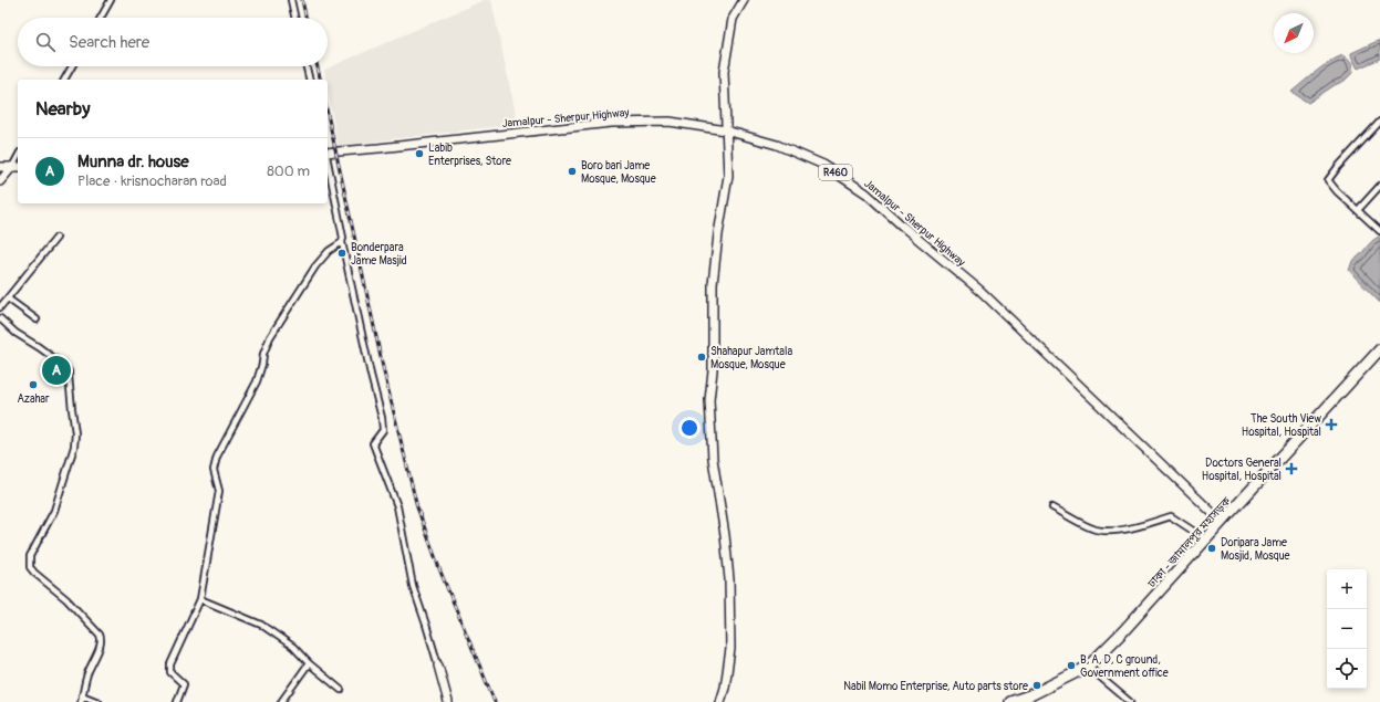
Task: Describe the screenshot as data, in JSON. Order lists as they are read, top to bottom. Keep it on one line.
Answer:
{"streets":{"highway":["ঢাকা - জামালপুর মহাসড়ক"],"main road":["Jamalpur - Sherpur Highway","R460"]},"crossings":[["Jamalpur - Sherpur Highway","ঢাকা - জামালপুর মহাসড়ক"]],"places":{"other":["Labib Enterprises, Store","Boro bari Jame Mosque, Mosque","Bonderpara Jame Masjid","Shahapur Jamtala Mosque, Mosque","Azahar","Doripara Jame Mosjid, Mosque","B, A, D, C ground, Government office","Nabil Momo Enterprise, Auto parts store"],"health":["The South View Hospital, Hospital","Doctors General Hospital, Hospital"]},"north":"bottom left","page":{"search":"Search here","heading":"Nearby","list":[{"mark":"A","name":"Munna dr. house","note":"Place · krisnocharan road","value":"800 m"}],"pins":"A","map_buttons":["+","−"]}}
